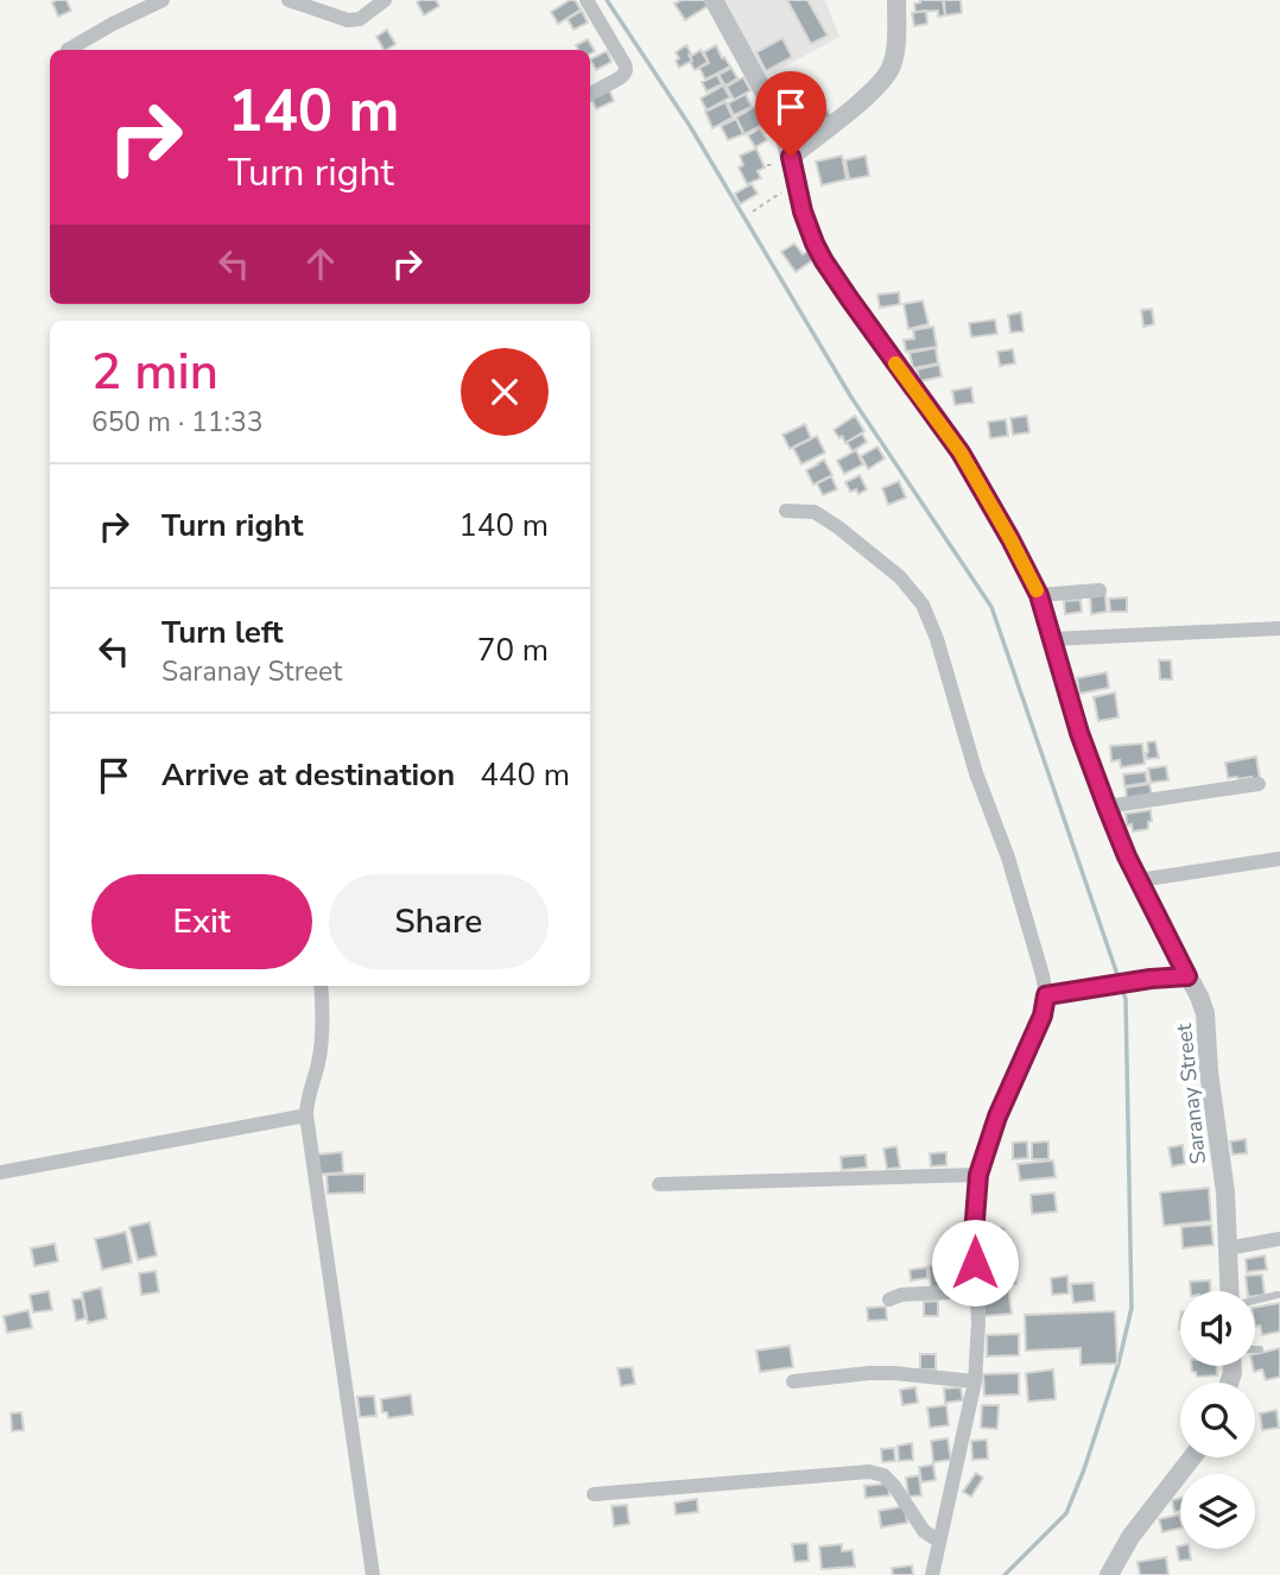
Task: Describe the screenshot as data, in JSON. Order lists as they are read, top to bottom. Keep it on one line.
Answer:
{"streets":{"street":["Saranay Street"]},"page":{"turn":["140 m","Turn right"],"heading":["2 min","650 m · 11:33"],"list":[{"name":"Turn right","value":"140 m"},{"name":"Turn left","note":"Saranay Street","value":"70 m"},{"name":"Arrive at destination","value":"440 m"}],"buttons":["Exit","Share"]}}
